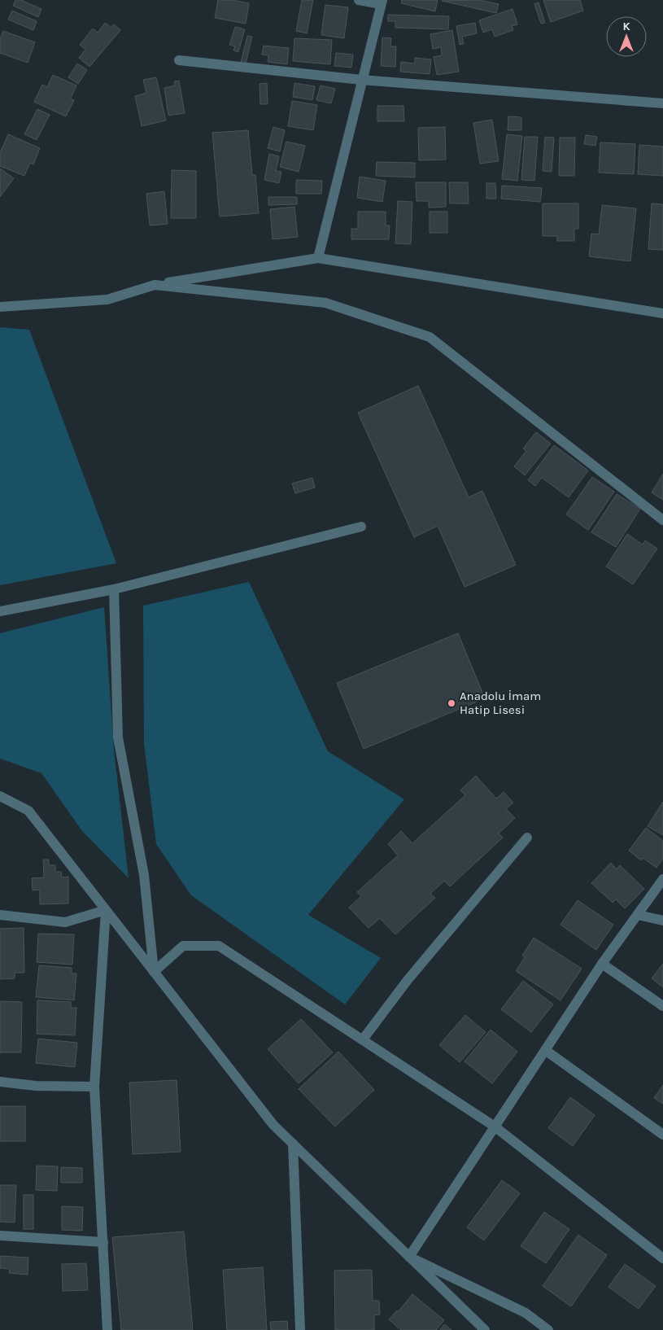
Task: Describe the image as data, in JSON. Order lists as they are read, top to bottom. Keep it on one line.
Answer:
{"places":["Anadolu İmam Hatip Lisesi"],"north":"top"}
